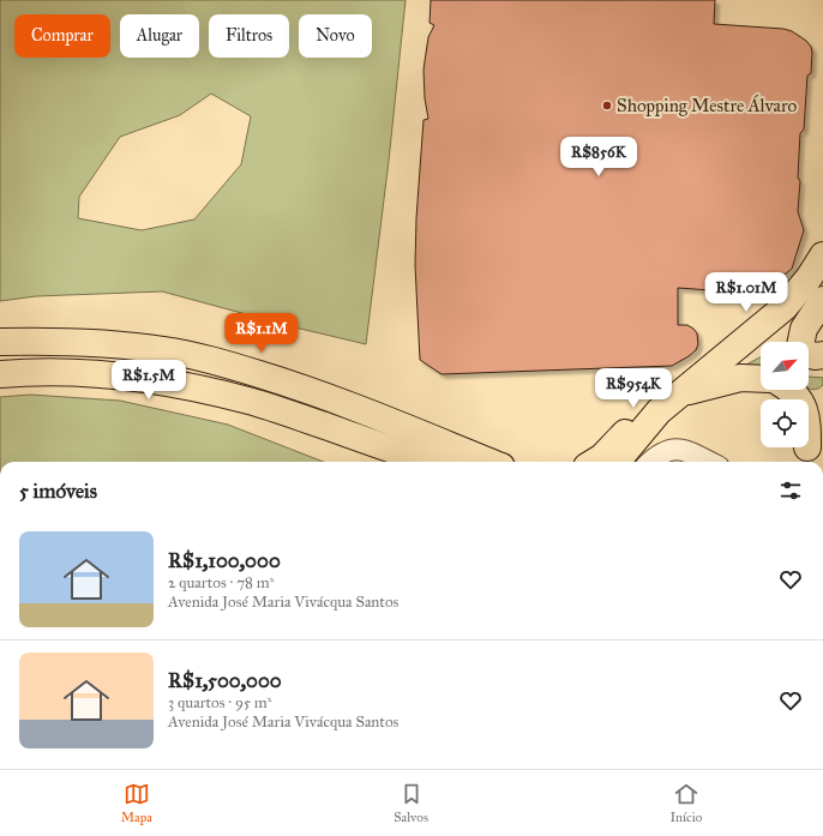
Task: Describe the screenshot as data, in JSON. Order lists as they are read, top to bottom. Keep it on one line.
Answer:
{"places":["Shopping Mestre Álvaro"],"north":"top right","page":{"chip":["Comprar","Alugar","Filtros","Novo"],"price":["R$856K","R$1.01M","R$1.1M","R$1.5M","R$954K"],"heading":"5 imóveis","list":[{"name":"R$1,100,000","note":"2 quartos · 78 m² · Avenida José Maria Vivácqua Santos"},{"name":"R$1,500,000","note":"3 quartos · 95 m² · Avenida José Maria Vivácqua Santos"}],"tabs":["Mapa","Salvos","Início"]}}
